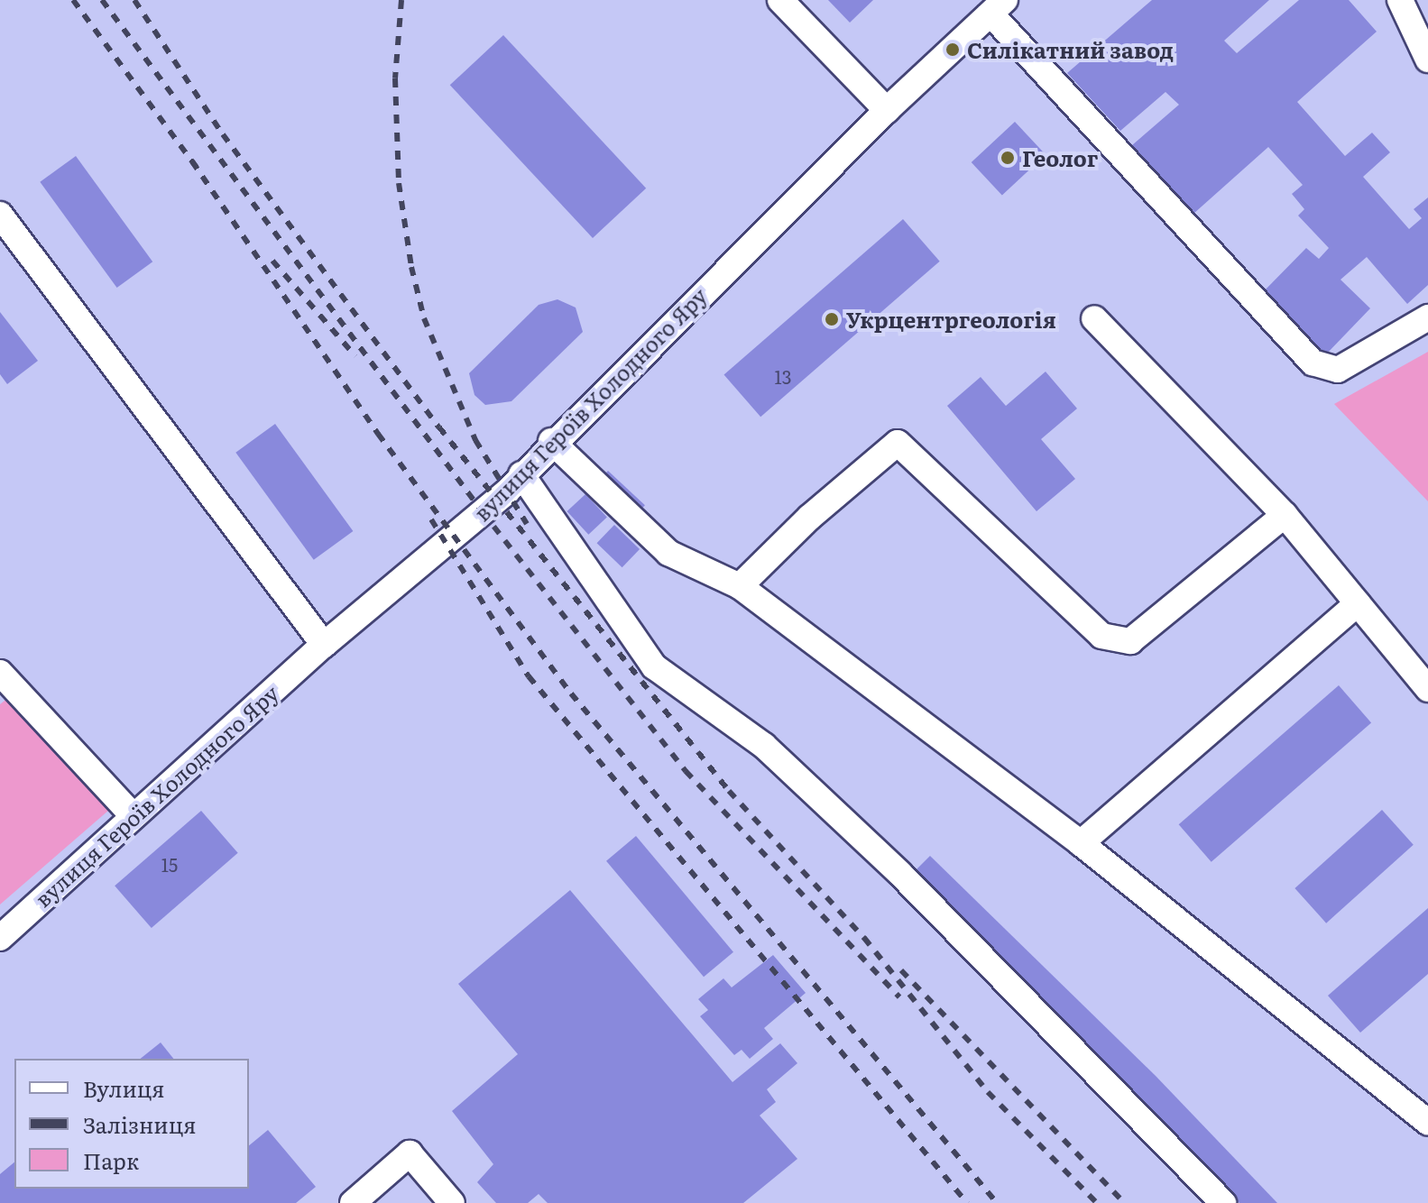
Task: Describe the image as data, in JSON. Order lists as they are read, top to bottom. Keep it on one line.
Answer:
{"streets":{"street":["вулиця Героїв Холодного Яру"]},"places":["Силікатний завод","Геолог","Укрцентргеологія"],"house_numbers":["13","15"],"legend":["Вулиця","Залізниця","Парк"]}
